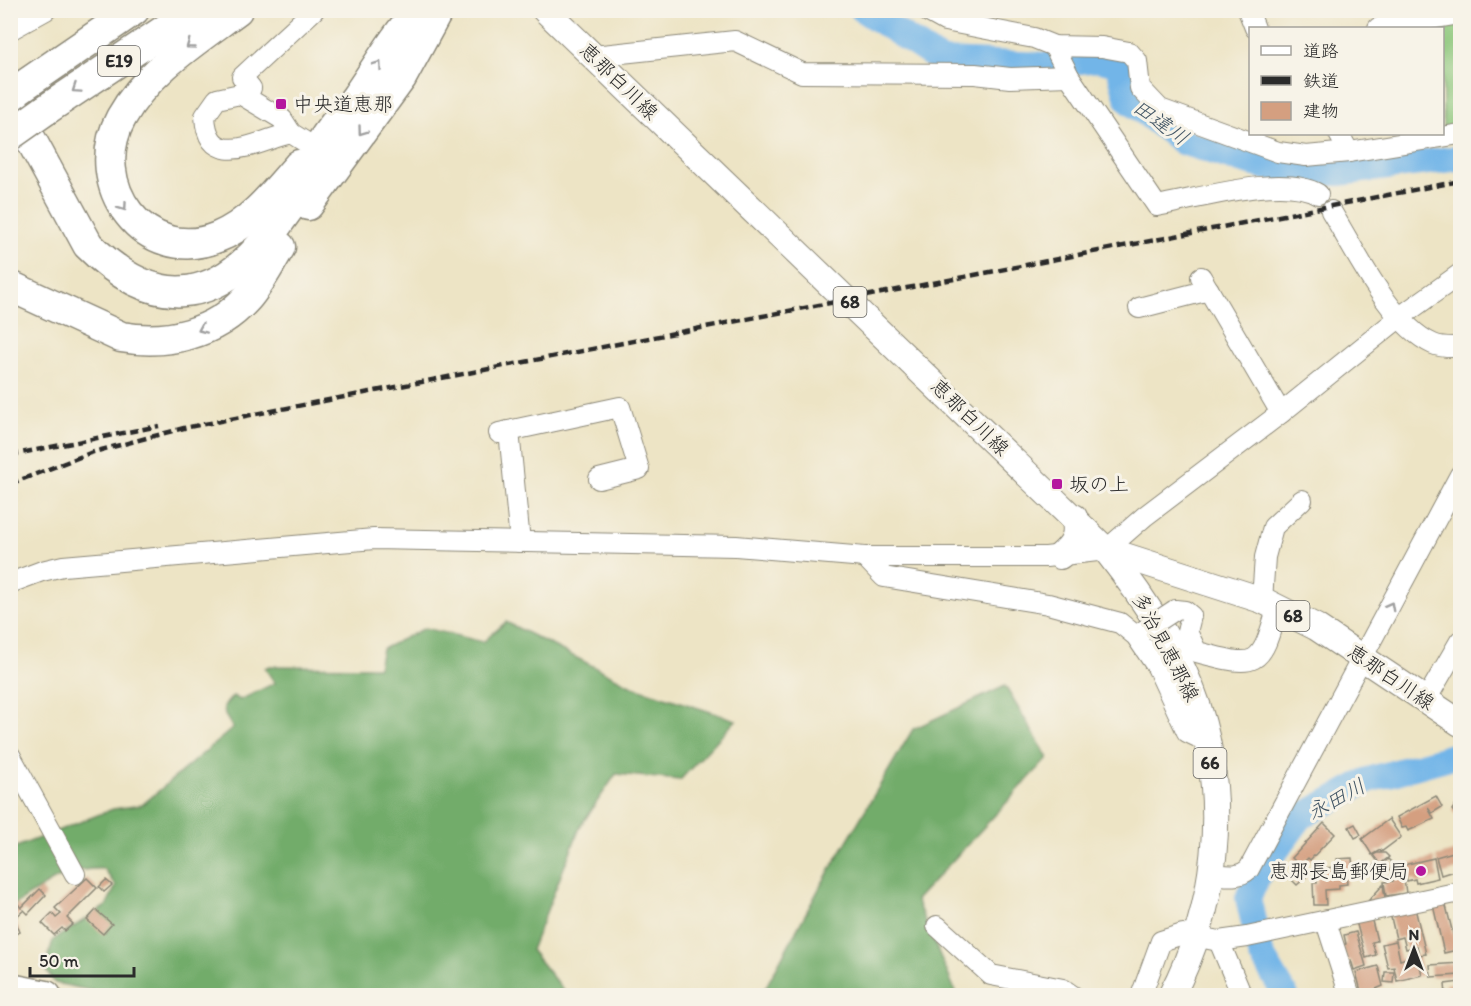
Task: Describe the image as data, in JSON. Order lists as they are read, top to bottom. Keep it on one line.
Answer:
{"streets":{"highway":["E19"],"main road":["恵那白川線","68","多治見恵那線","66"]},"crossings":[["恵那白川線","多治見恵那線"]],"water":["田違川","永田川"],"places":{"transit":["中央道恵那","坂の上"],"other":["恵那長島郵便局"]},"legend":["道路","鉄道","建物"],"scale_bar":"50 m","north":"top"}
